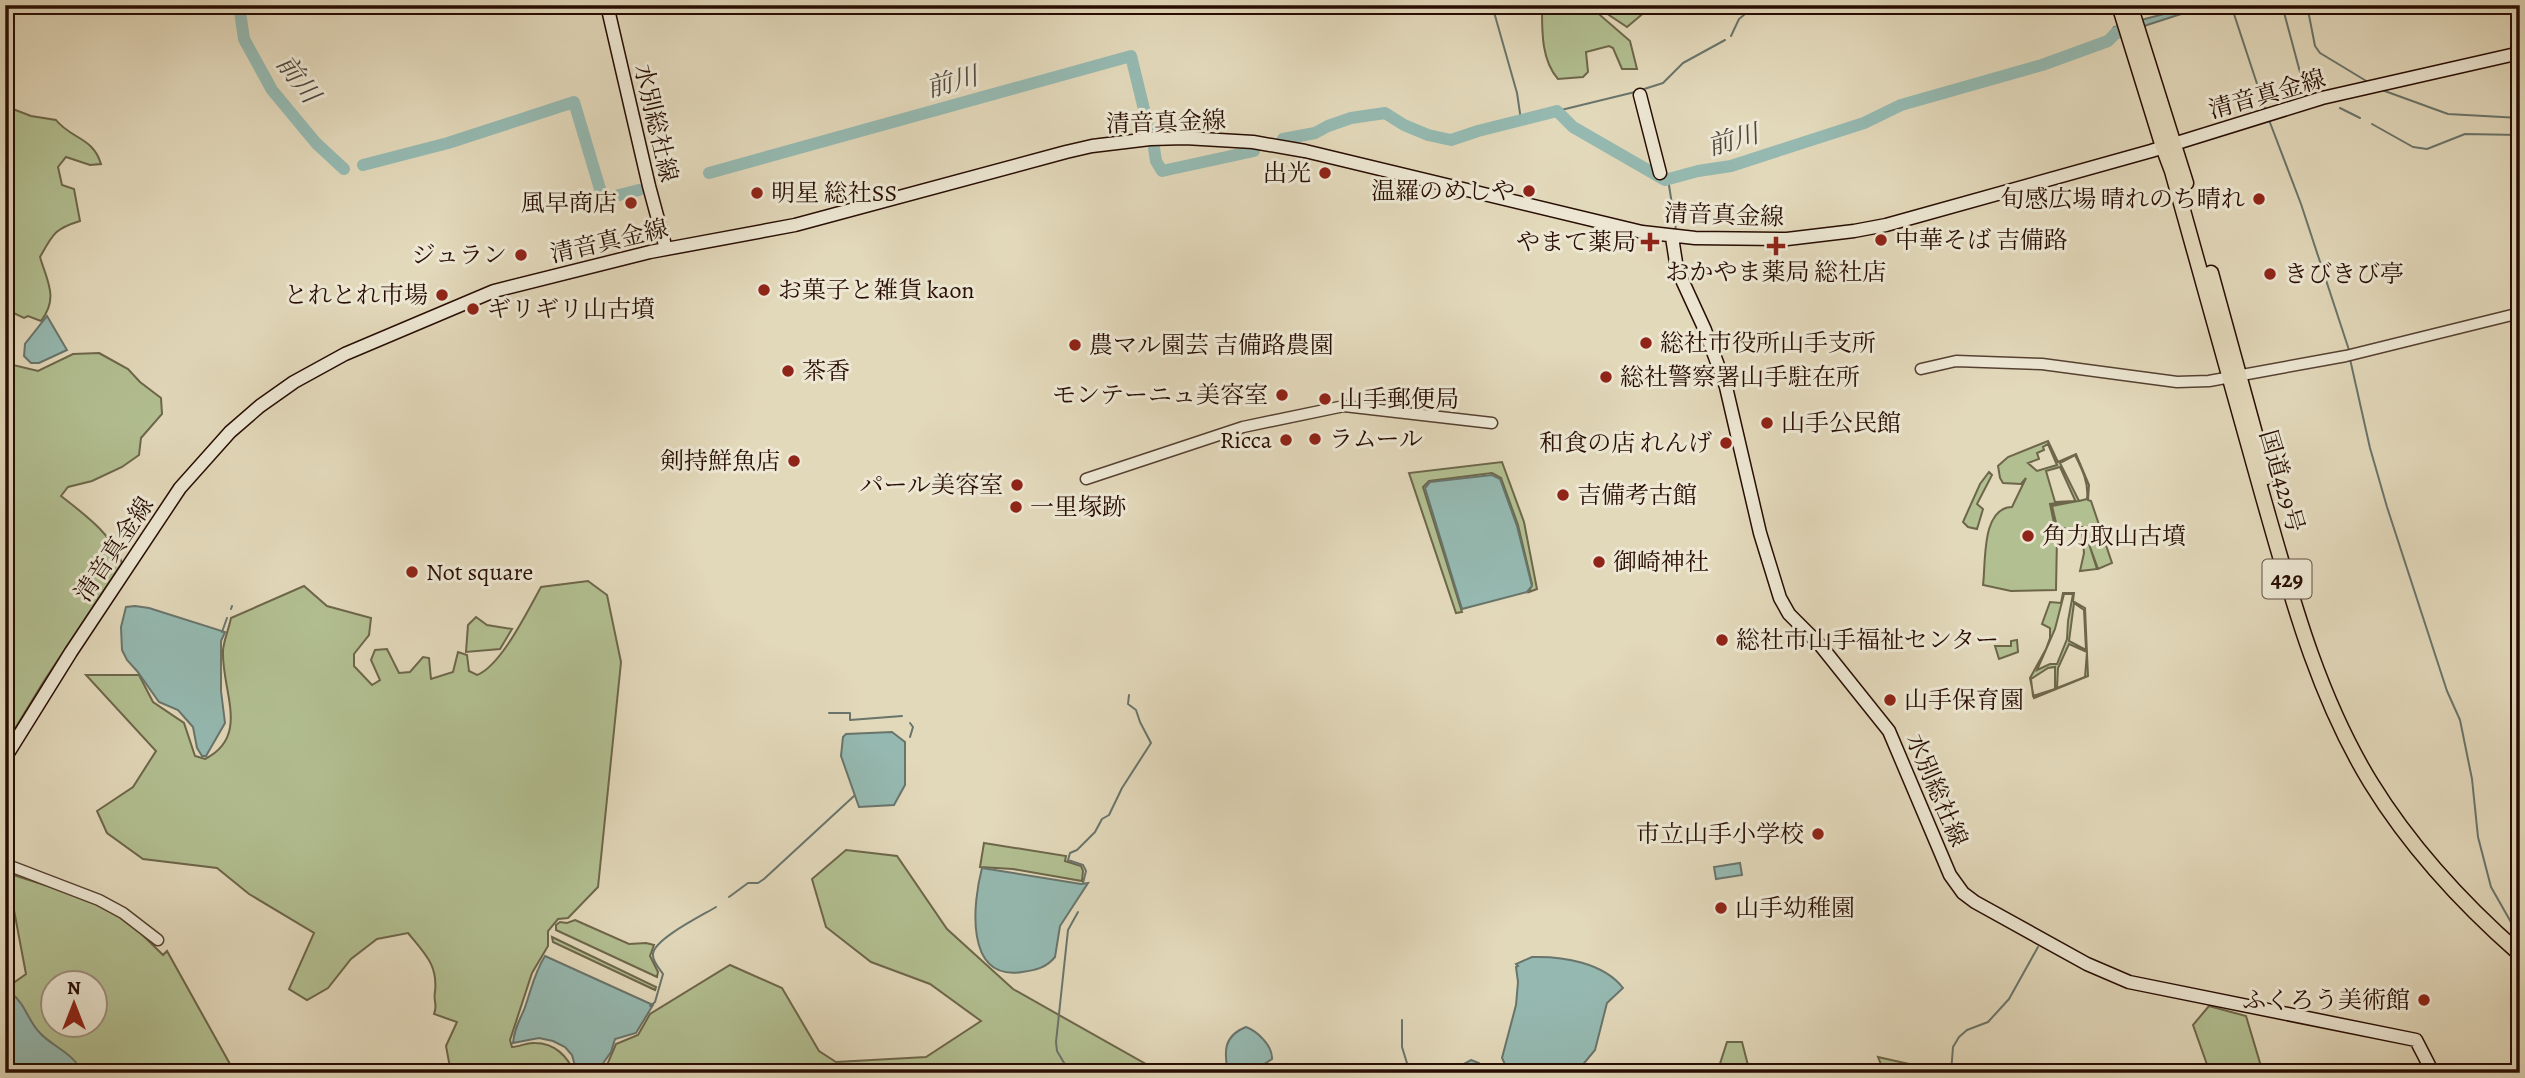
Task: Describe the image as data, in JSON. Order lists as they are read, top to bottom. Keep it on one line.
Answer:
{"streets":{"highway":["国道429号","429"],"main road":["清音真金線","水別総社線"]},"crossings":[["清音真金線","水別総社線"],["清音真金線","国道429号"]],"water":["前川"],"places":{"other":["出光","温羅のめしや","明星 総社SS","旬感広場 晴れのち晴れ","風早商店","中華そば 吉備路","ジュラン","きびきび亭","お菓子と雑貨 kaon","とれとれ市場","ギリギリ山古墳","総社市役所山手支所","農マル園芸 吉備路農園","茶香","総社警察署山手駐在所","モンテーニュ美容室","山手郵便局","山手公民館","ラムール","Ricca","和食の店 れんげ","剣持鮮魚店","パール美容室","吉備考古館","一里塚跡","角力取山古墳","御崎神社","Not square","総社市山手福祉センター","山手保育園","市立山手小学校","山手幼稚園","ふくろう美術館"],"health":["やまて薬局","おかやま薬局 総社店"]},"north":"top"}
